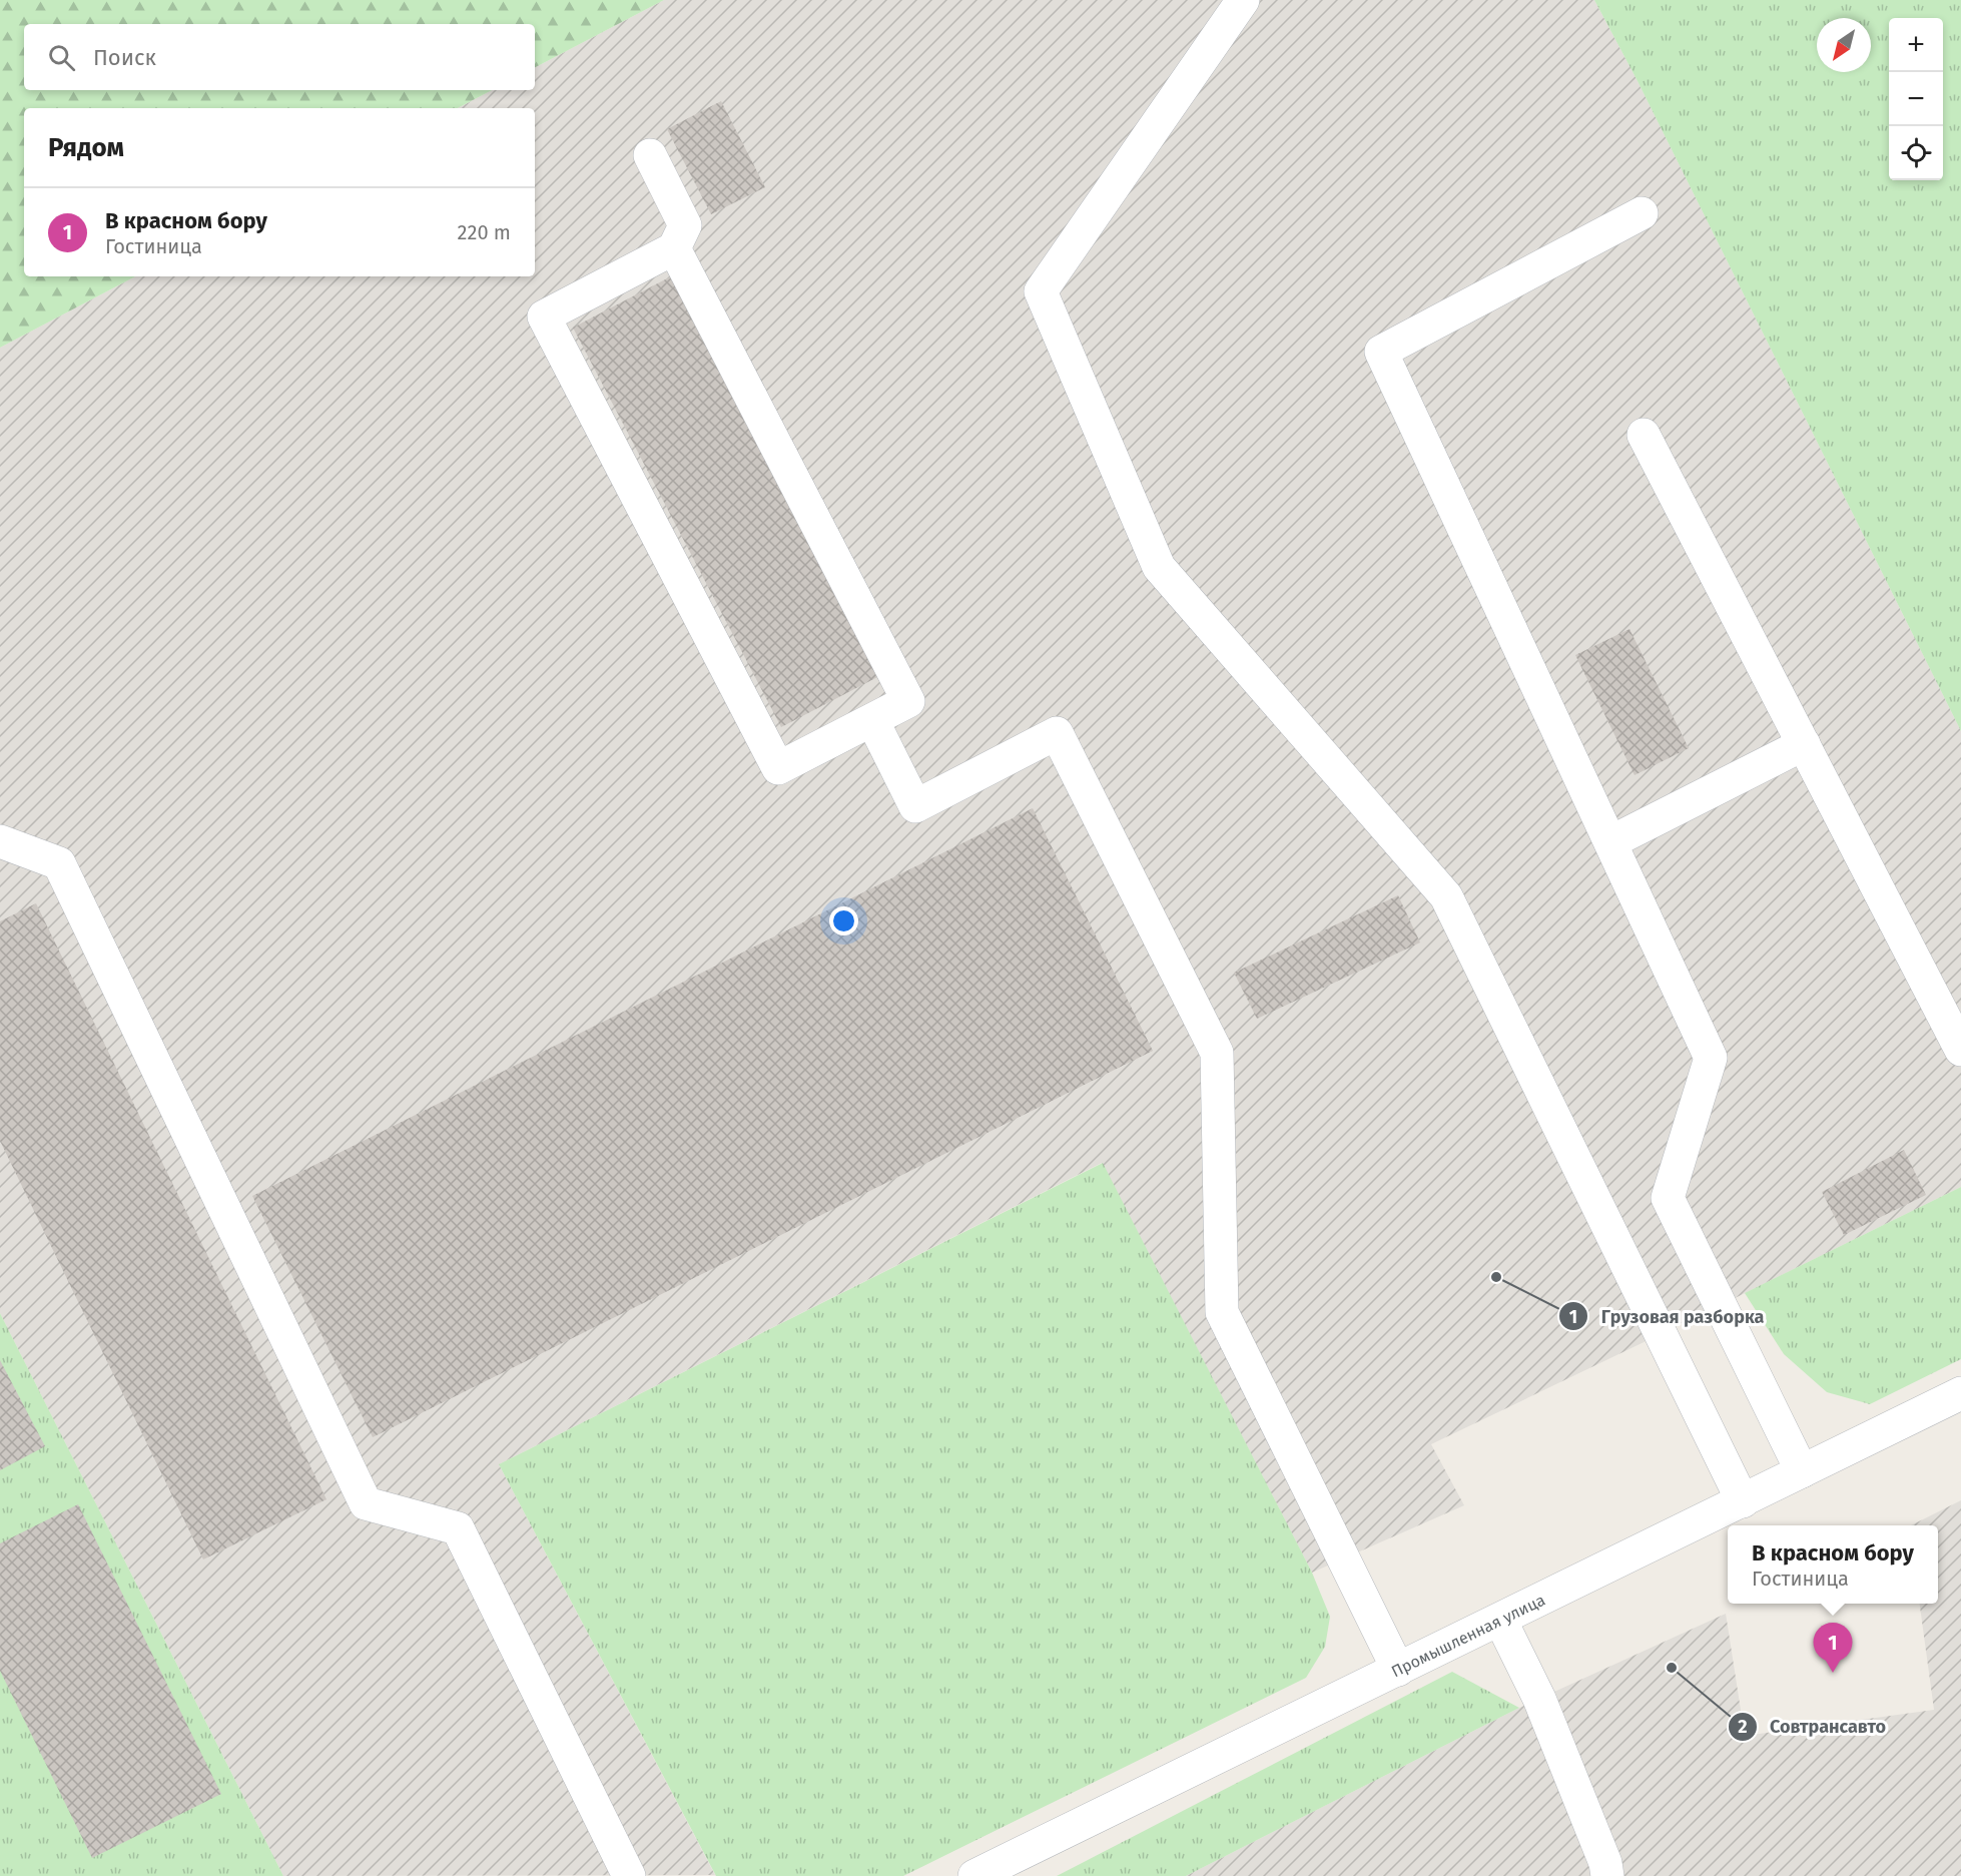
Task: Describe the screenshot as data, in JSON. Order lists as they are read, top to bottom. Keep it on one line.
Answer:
{"streets":{"street":["Промышленная улица"]},"places":["Грузовая разборка","Совтрансавто"],"north":"bottom left","page":{"map_buttons":["+","−"],"search":"Поиск","heading":"Рядом","list":[{"mark":"1","name":"В красном бору","note":"Гостиница","value":"220 m"}],"popup":["В красном бору","Гостиница"],"pins":"1"}}
